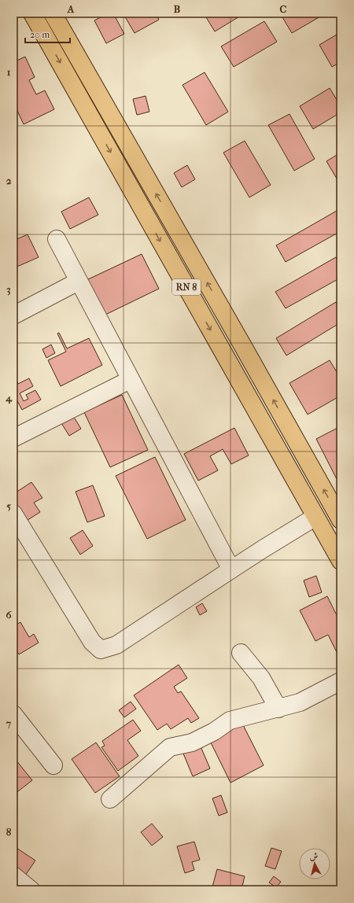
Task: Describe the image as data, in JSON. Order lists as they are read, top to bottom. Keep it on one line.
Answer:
{"streets":{"main road":["RN 8"]},"scale_bar":"20 m","north":"top","grid":{"columns":["A","B","C"],"rows":["1","2","3","4","5","6","7","8"]}}
